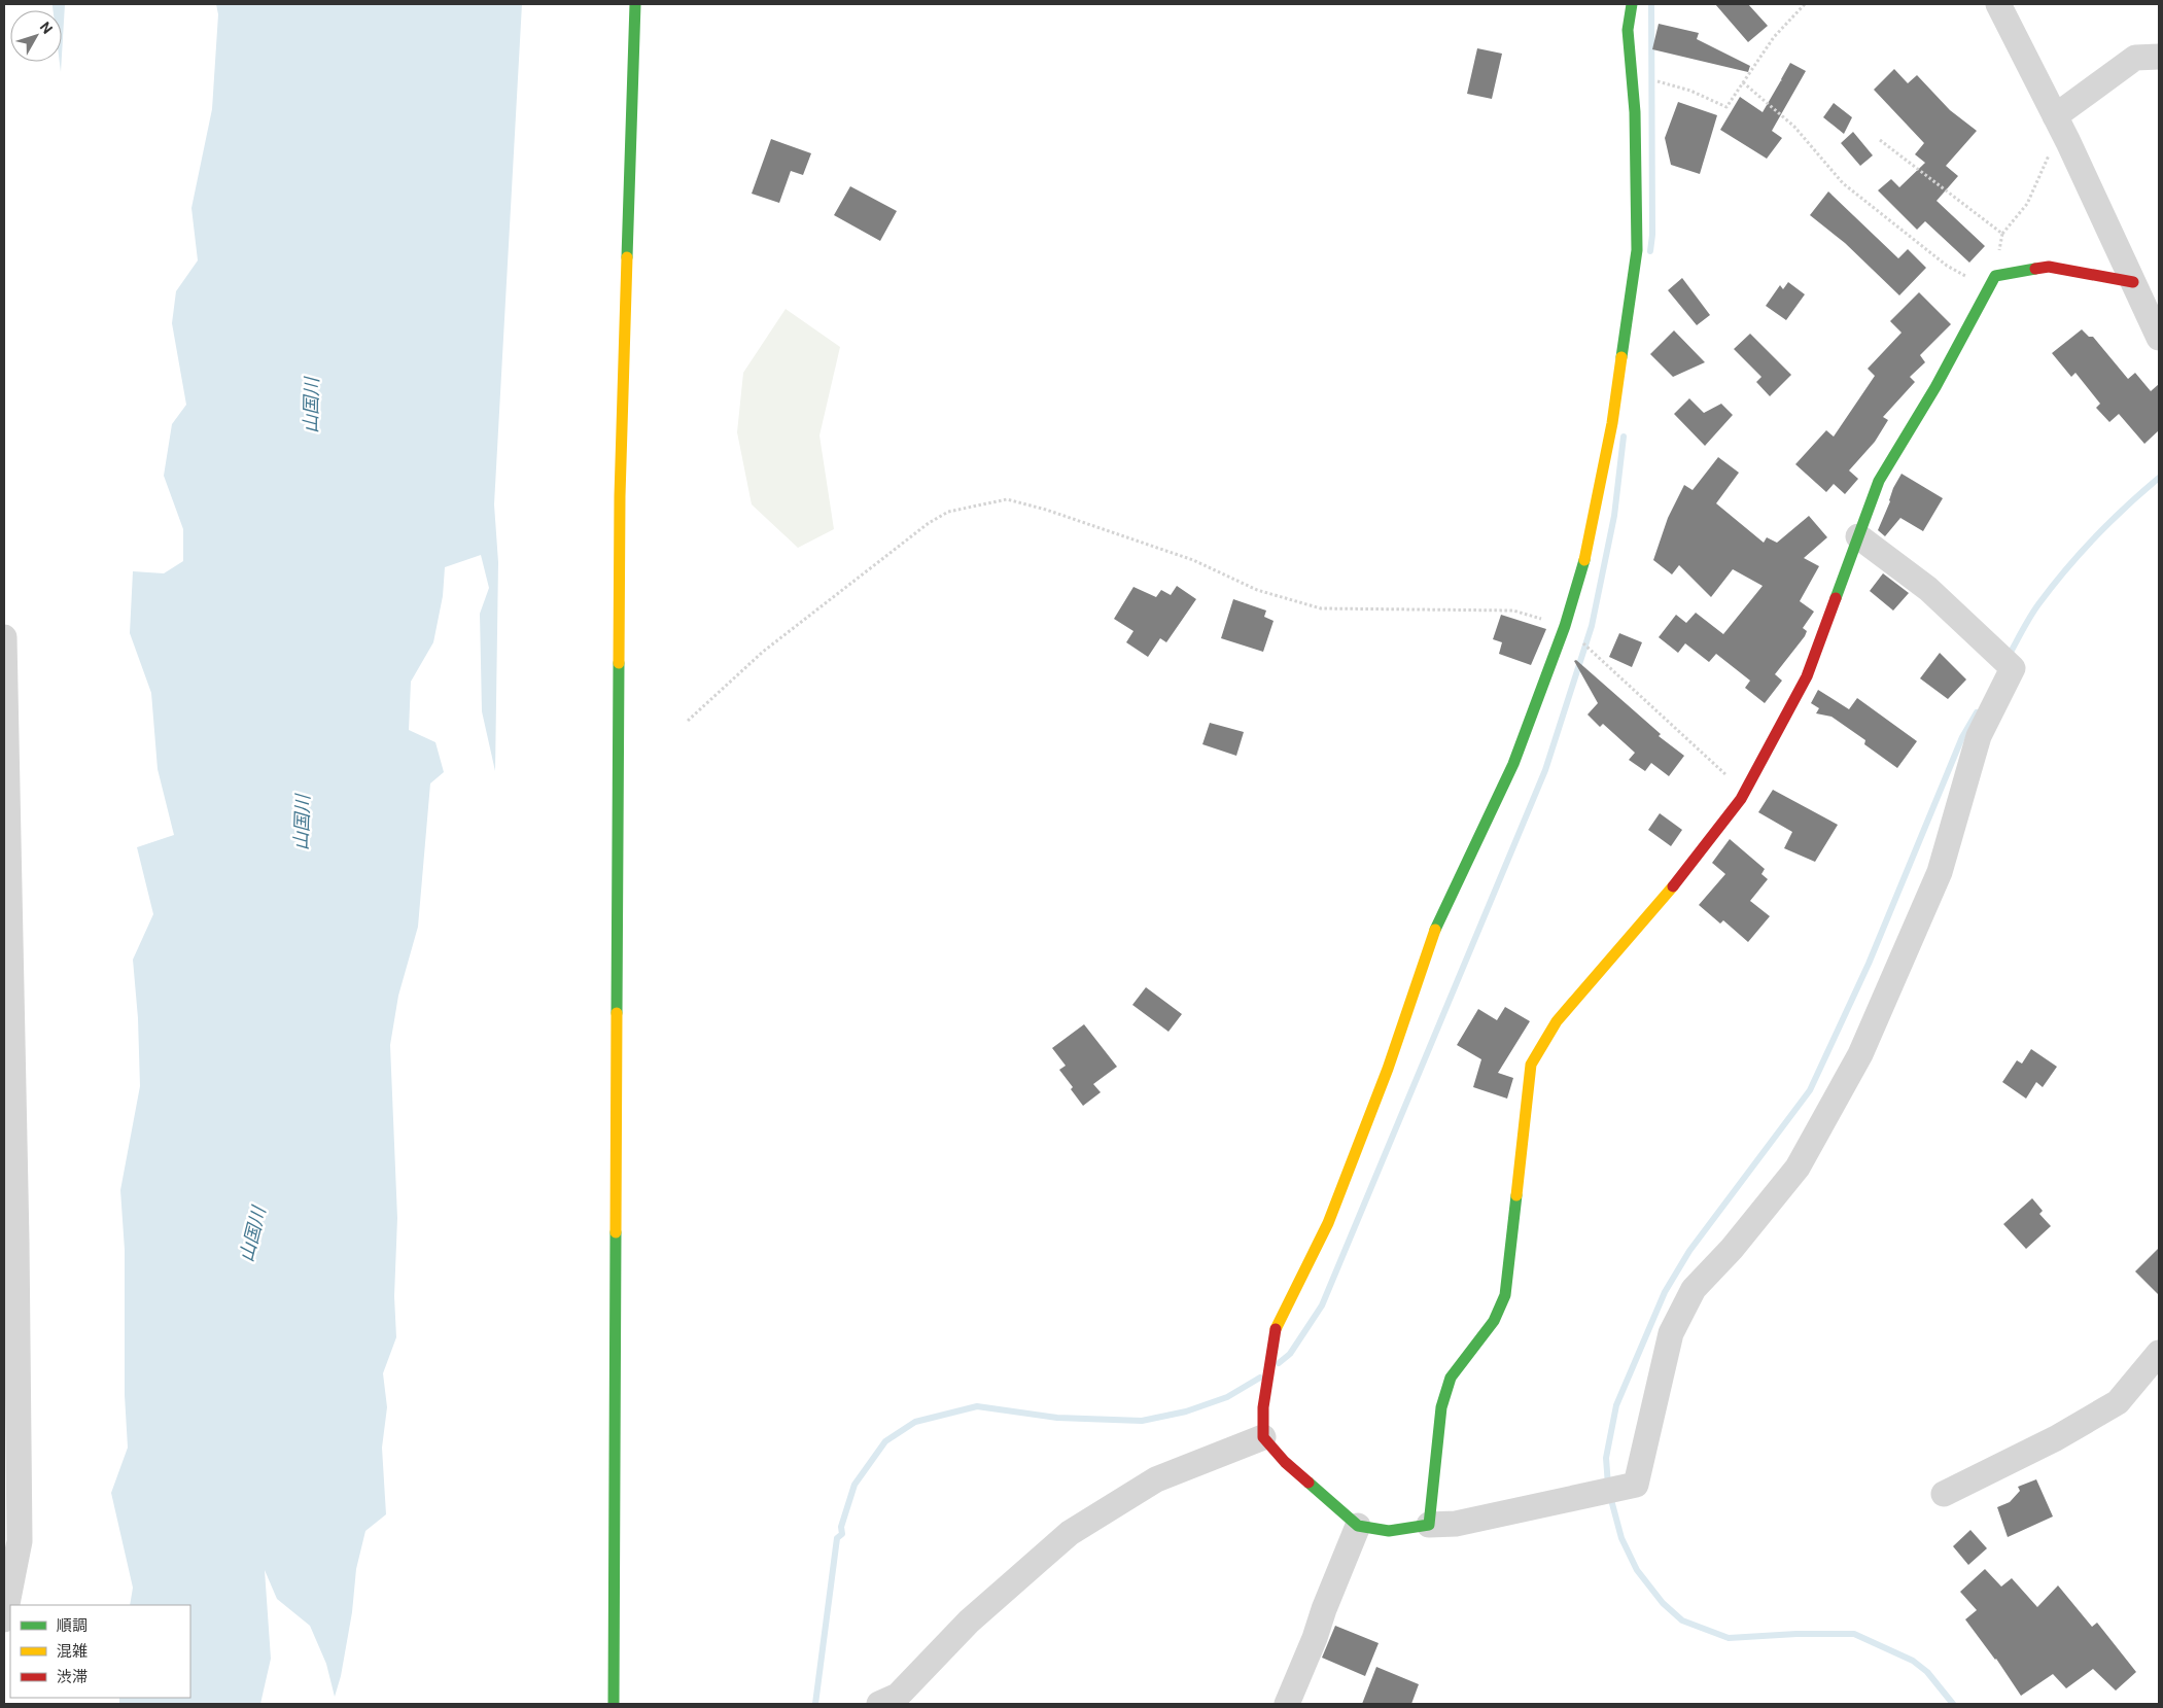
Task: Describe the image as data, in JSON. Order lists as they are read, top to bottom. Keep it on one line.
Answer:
{"water":["山国川"],"legend":["順調","混雑","渋滞"],"north":"top right"}
